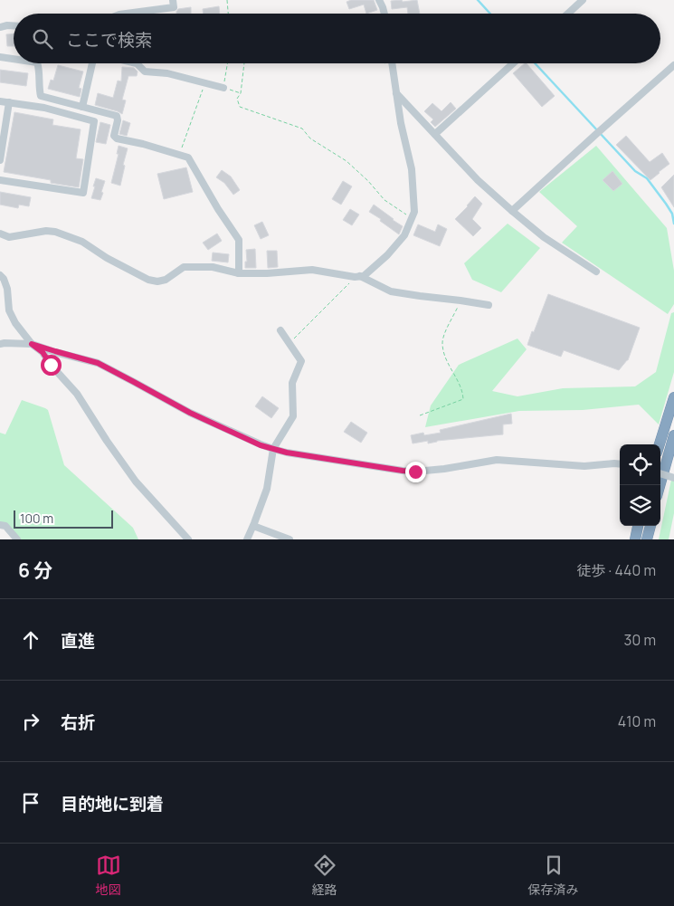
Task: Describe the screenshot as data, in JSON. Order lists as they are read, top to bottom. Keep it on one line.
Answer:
{"scale_bar":"100 m","page":{"search":"ここで検索","scale":"100 m","heading":["6 分","徒歩 · 440 m"],"list":[["直進","30 m"],["右折","410 m"],"目的地に到着"],"nav":["地図","経路","保存済み"]}}
